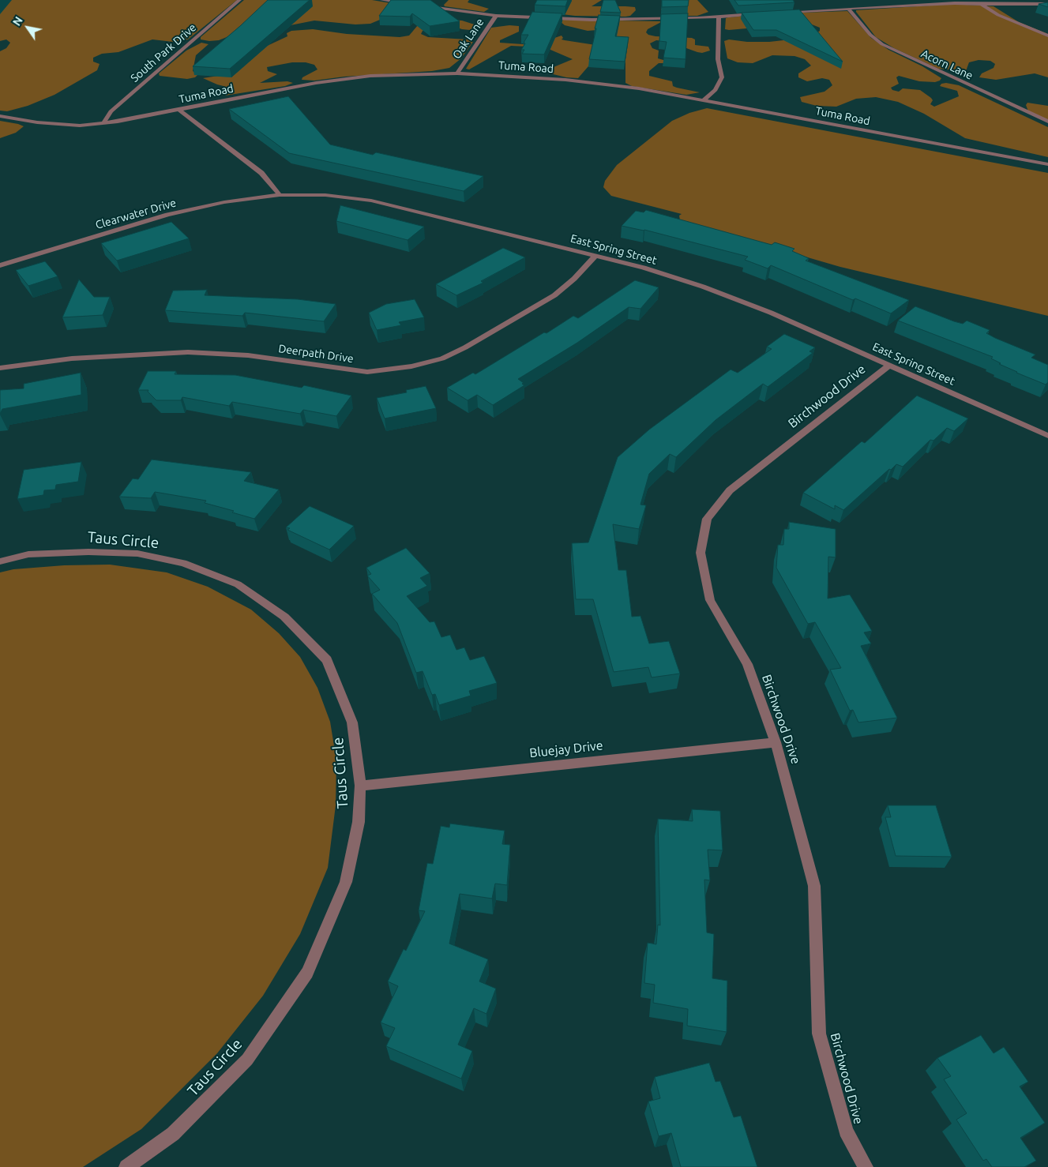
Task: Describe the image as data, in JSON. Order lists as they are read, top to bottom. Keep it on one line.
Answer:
{"streets":{"street":["Oak Lane","South Park Drive","Acorn Lane","Tuma Road","Clearwater Drive","East Spring Street","Deerpath Drive","Birchwood Drive","Taus Circle","Bluejay Drive"]},"crossings":[["Oak Lane","Tuma Road"],["South Park Drive","Tuma Road"],["Clearwater Drive","East Spring Street"],["East Spring Street","Deerpath Drive"],["East Spring Street","Birchwood Drive"],["Birchwood Drive","Bluejay Drive"],["Taus Circle","Bluejay Drive"]],"north":"top left"}
